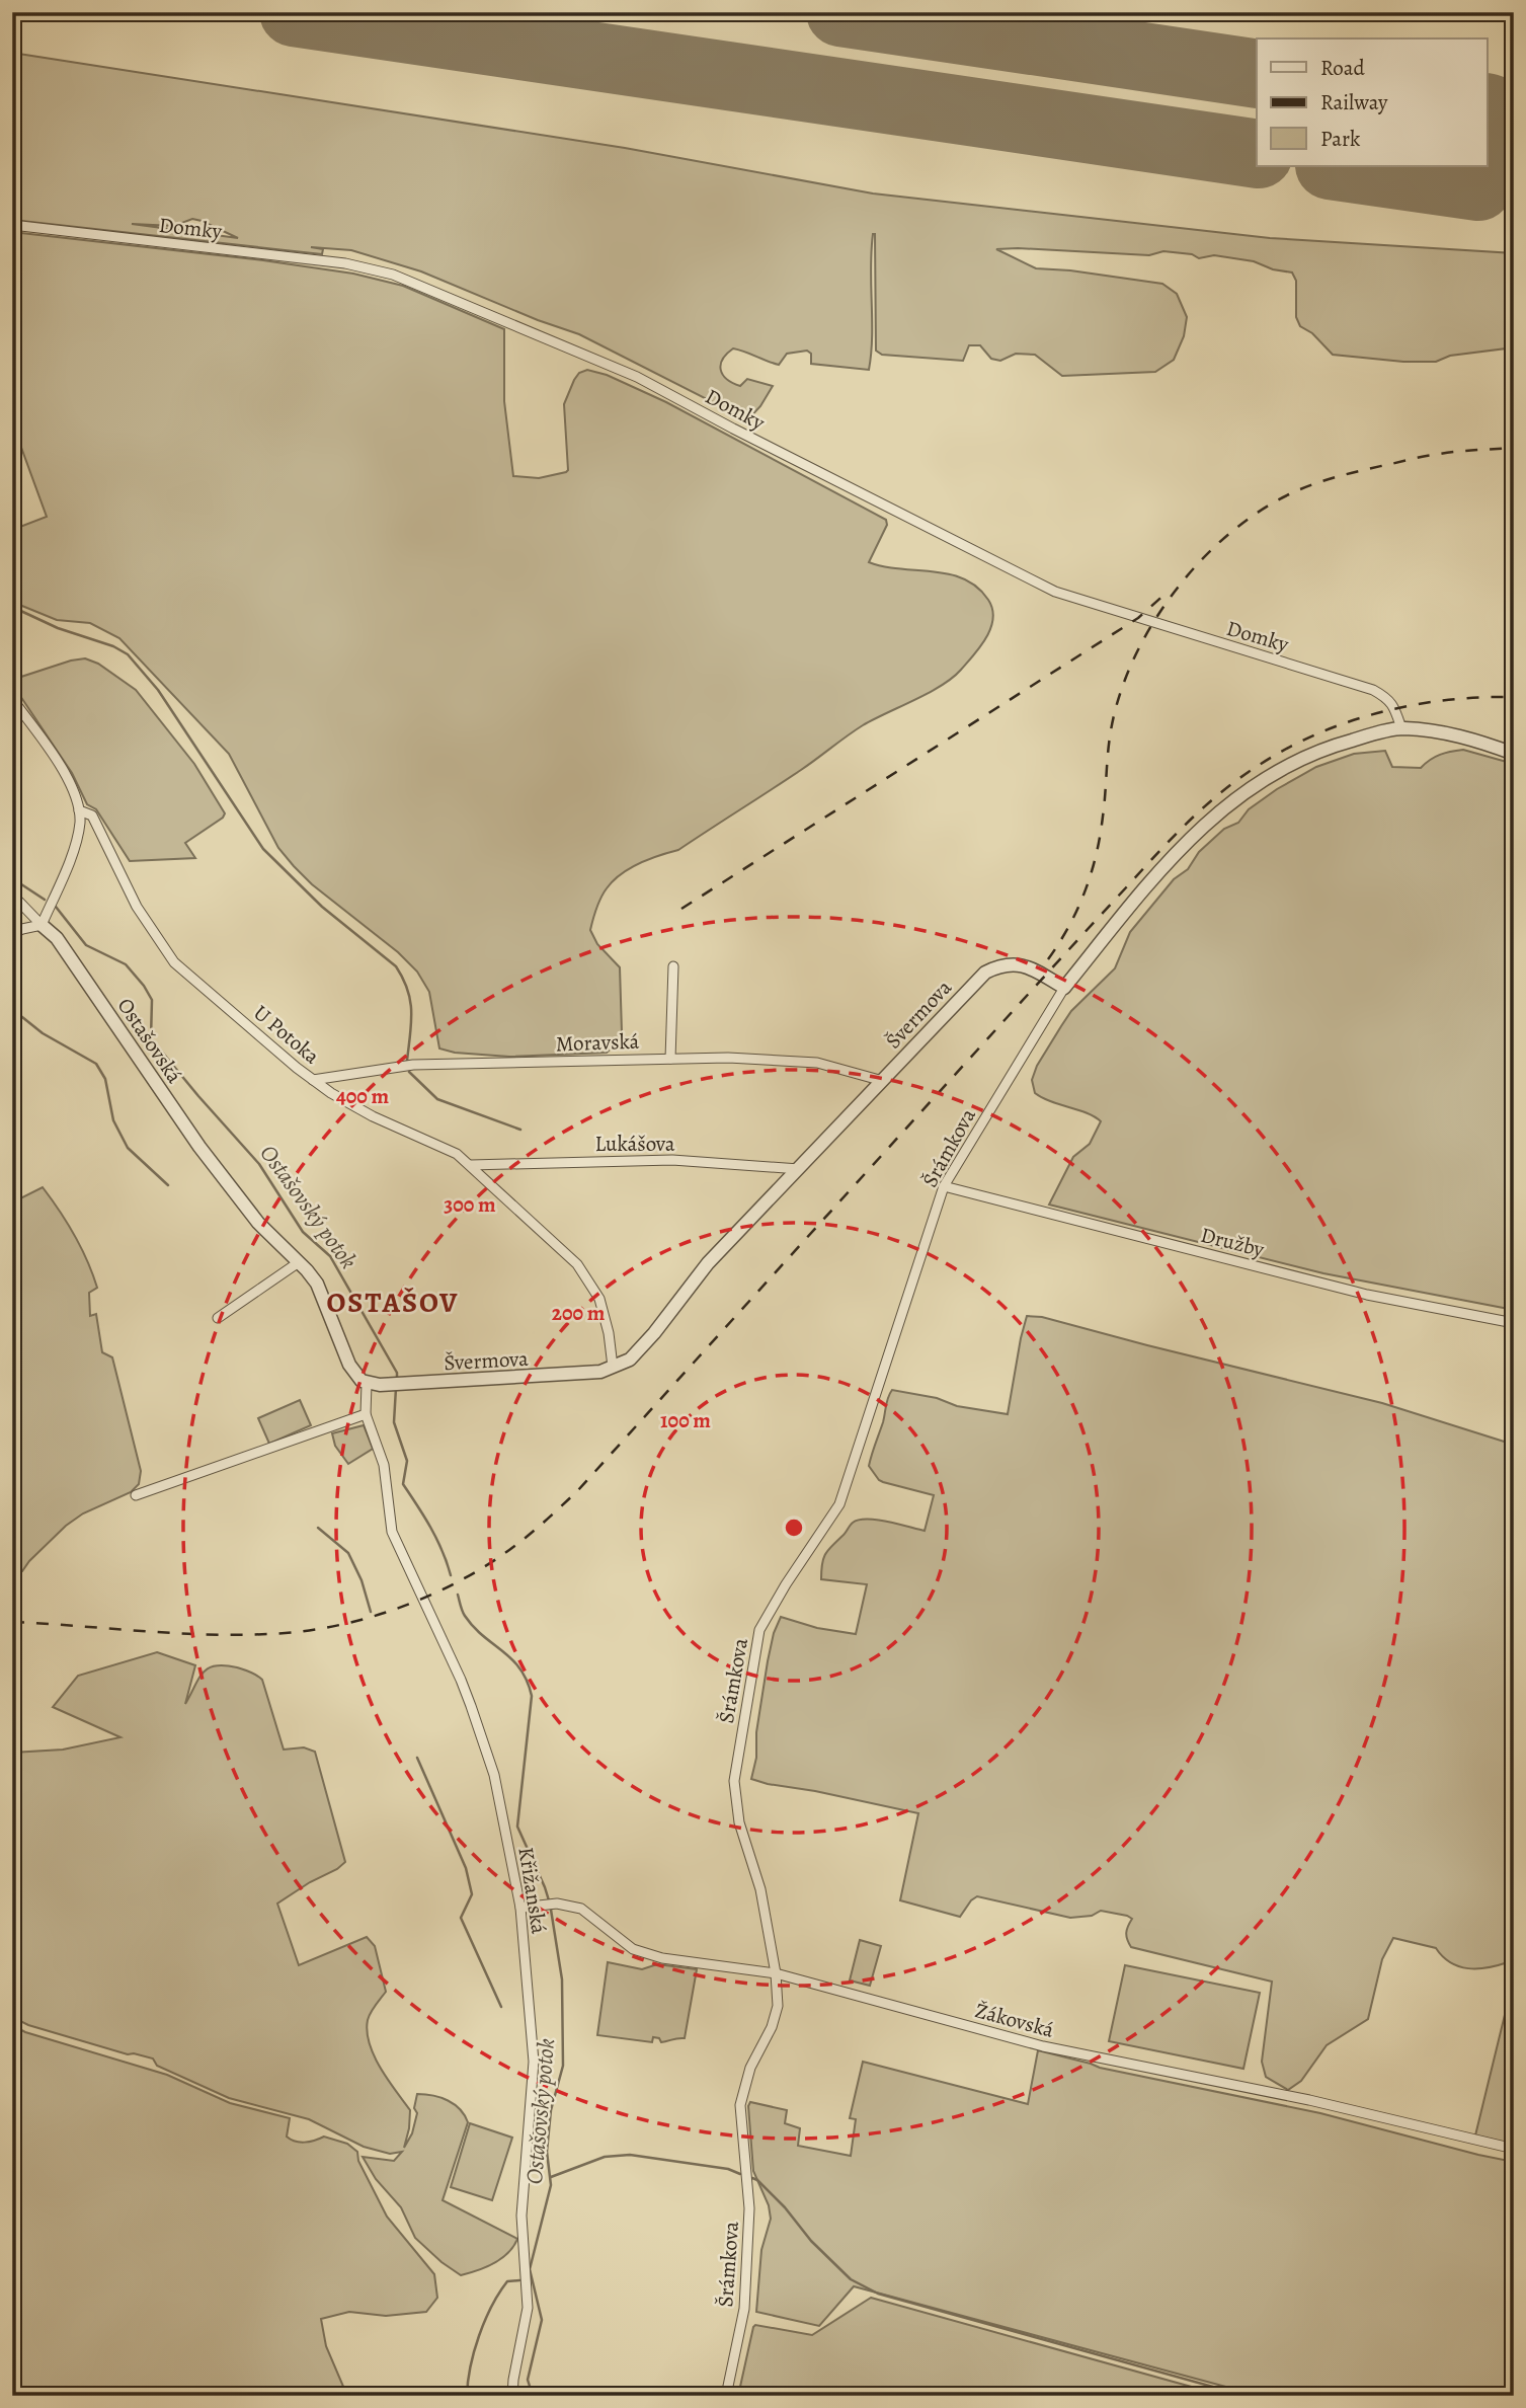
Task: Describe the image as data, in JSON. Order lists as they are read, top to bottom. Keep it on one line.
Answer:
{"streets":{"street":["Domky","Švermova","U Potoka","Ostašovská","Moravská","Lukášova","Šrámkova","Družby","Křižanská","Žákovská"]},"crossings":[["Švermova","U Potoka"],["Švermova","Ostašovská"],["Švermova","Moravská"],["Švermova","Lukášova"],["Švermova","Šrámkova"],["Švermova","Křižanská"],["U Potoka","Moravská"],["U Potoka","Lukášova"],["Ostašovská","Křižanská"],["Šrámkova","Družby"],["Šrámkova","Žákovská"],["Křižanská","Žákovská"]],"districts":["OSTAŠOV"],"water":["Ostašovský potok"],"legend":["Road","Railway","Park"],"rings":["400 m","300 m","200 m","100 m"]}
